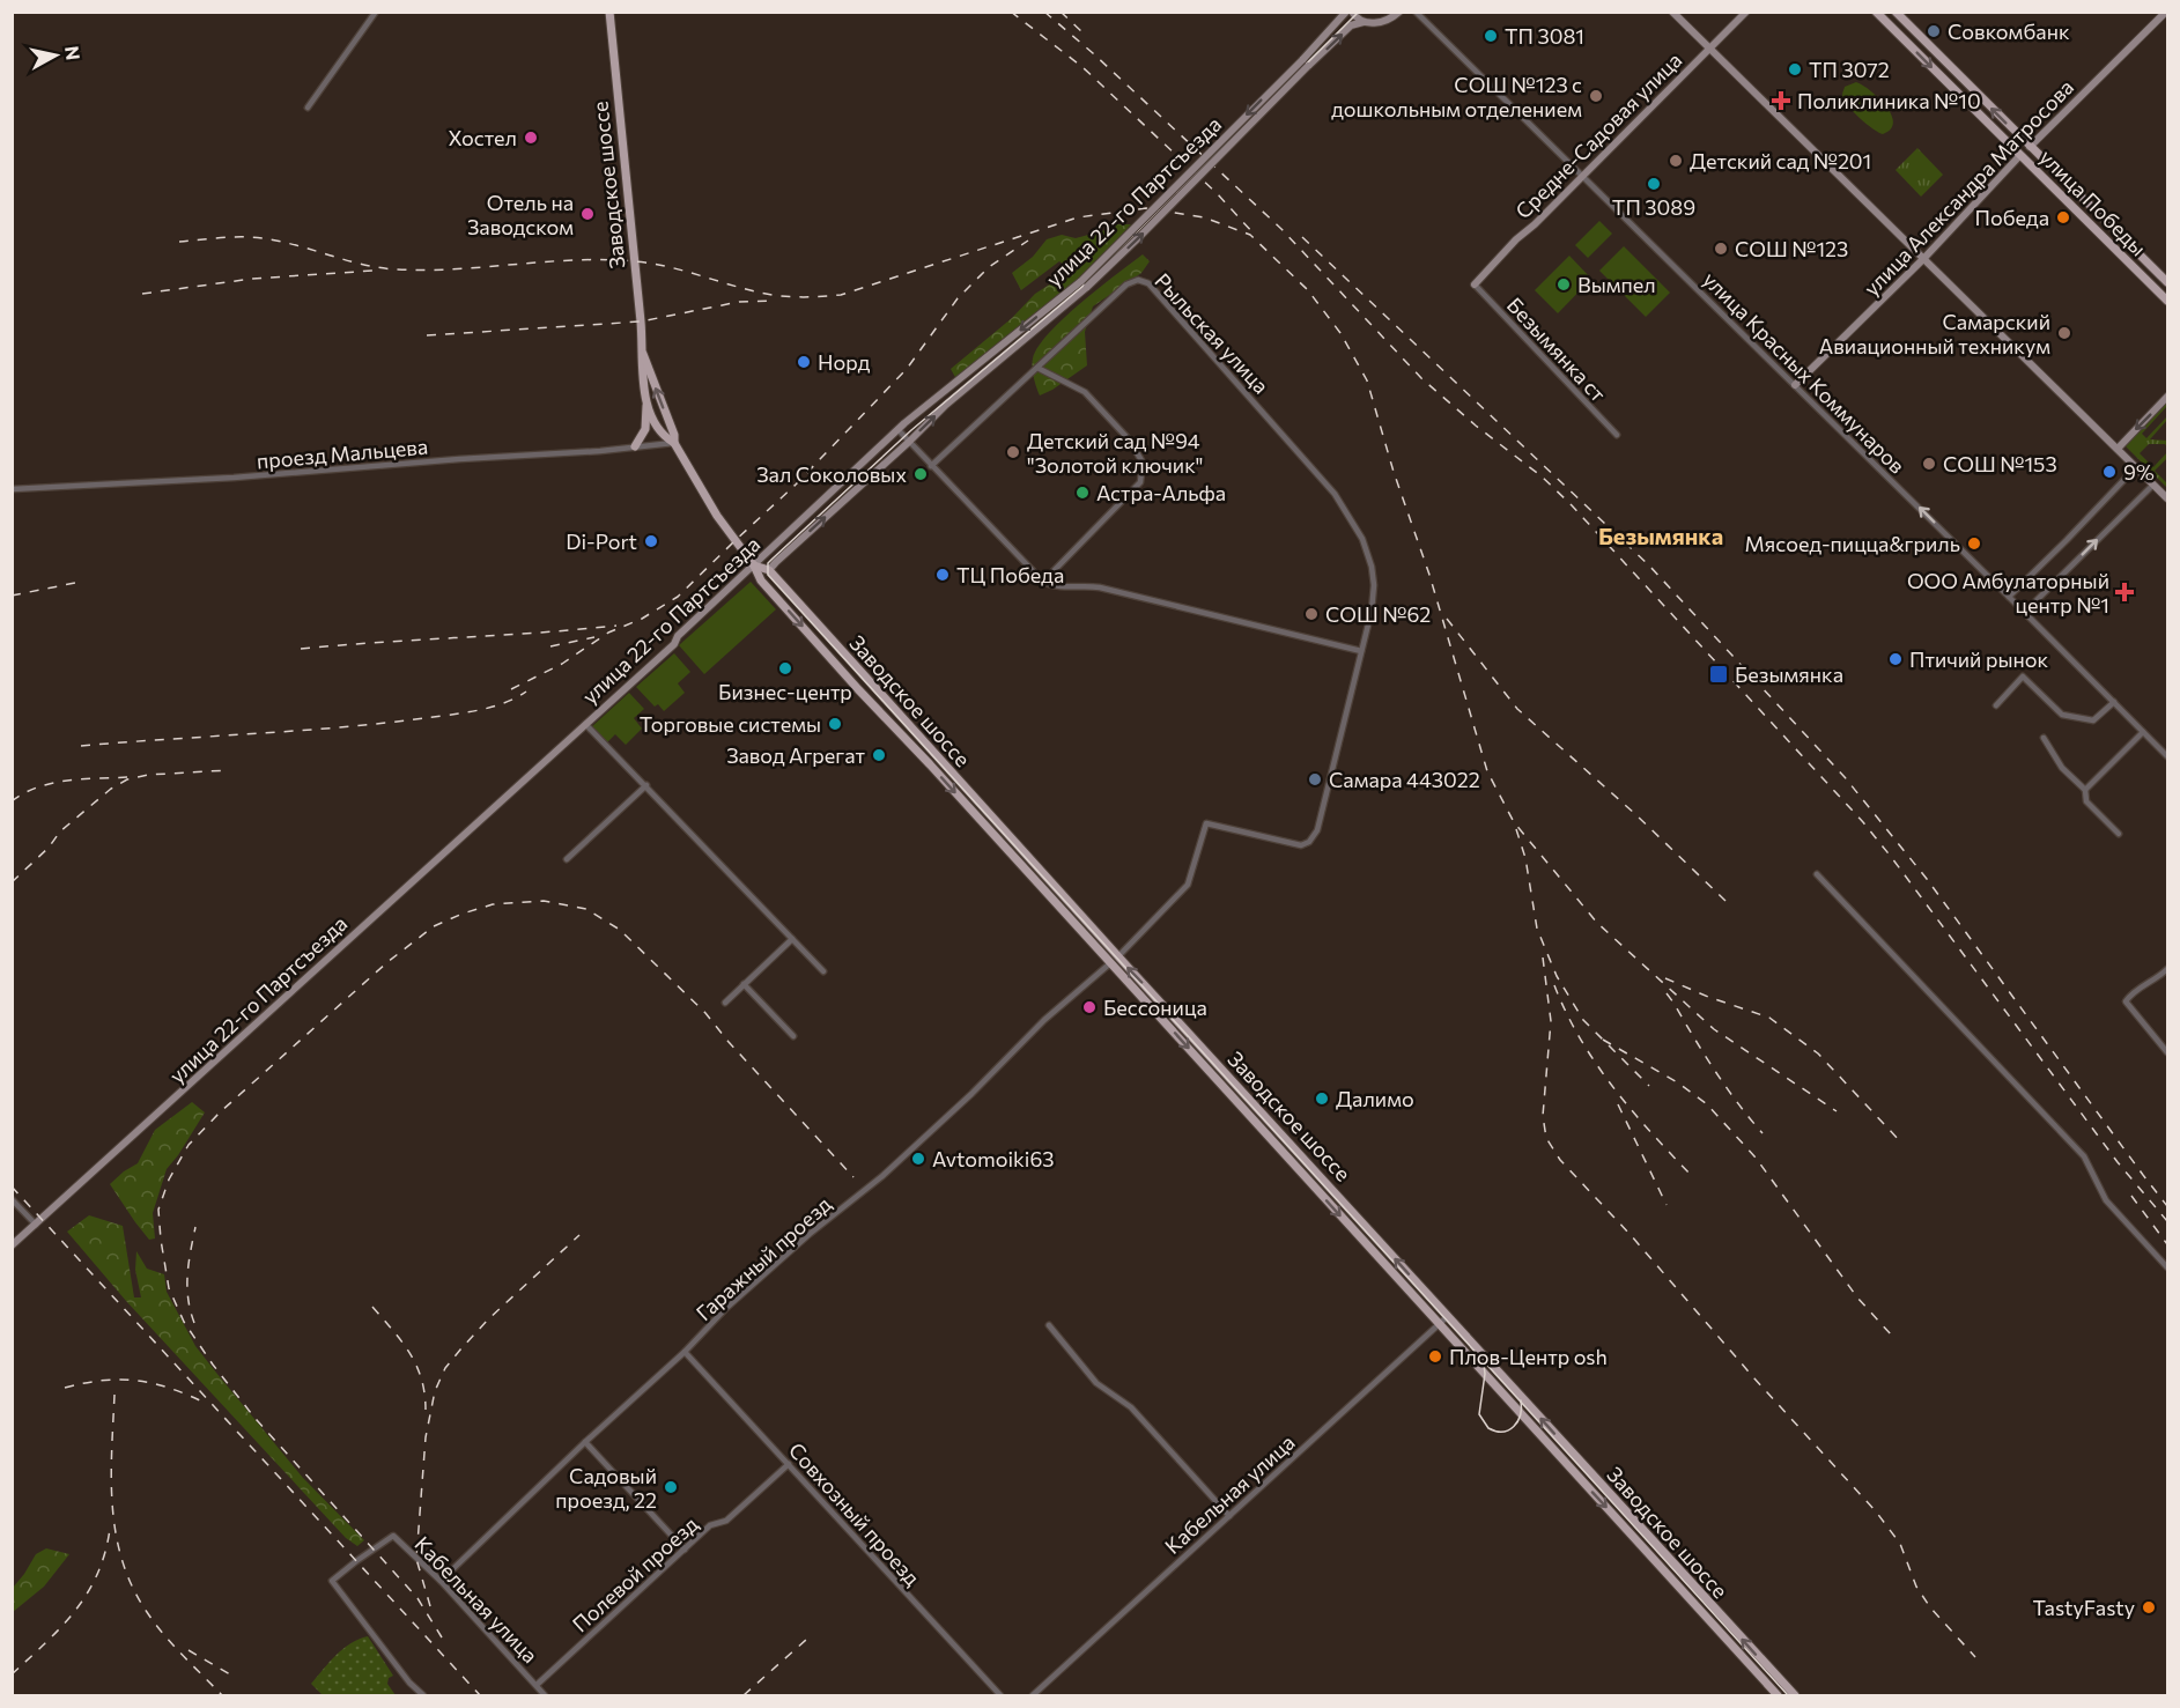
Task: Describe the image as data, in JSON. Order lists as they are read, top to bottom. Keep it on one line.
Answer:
{"streets":{"main road":["Заводское шоссе","улица Александра Матросова","улица Победы"],"street":["Средне-Садовая улица","улица 22-го Партсъезда","Рыльская улица","Безымянка ст","улица Красных Коммунаров","проезд Мальцева","Гаражный проезд","Кабельная улица","Совхозный проезд","Полевой проезд"]},"crossings":[["Средне-Садовая улица","Безымянка ст"],["Средне-Садовая улица","улица Красных Коммунаров"],["Заводское шоссе","улица 22-го Партсъезда"],["Заводское шоссе","Рыльская улица"],["Заводское шоссе","проезд Мальцева"],["Заводское шоссе","Гаражный проезд"],["Заводское шоссе","Кабельная улица"],["улица Александра Матросова","улица Победы"],["улица Александра Матросова","улица Красных Коммунаров"],["Гаражный проезд","Кабельная улица"],["Гаражный проезд","Совхозный проезд"],["Кабельная улица","Полевой проезд"],["Совхозный проезд","Полевой проезд"]],"districts":["Безымянка"],"places":{"other":["Совкомбанк","ТП 3081","ТП 3072","СОШ №123 с дошкольным отделением","Хостел","Детский сад №201","ТП 3089","Отель на Заводском","Победа","СОШ №123","Вымпел","Самарский Авиационный техникум","Норд","Детский сад №94 \"Золотой ключик\"","СОШ №153","9%","Зал Соколовых","Астра-Альфа","Di-Port","Мясоед-пицца&гриль","ТЦ Победа","СОШ №62","Птичий рынок","Бизнес-центр","Торговые системы","Завод Агрегат","Самара 443022","Бессоница","Далимо","Avtomoiki63","Плов-Центр osh","Садовый проезд, 22","TastyFasty"],"health":["Поликлиника №10","ООО Амбулаторный центр №1"],"transit":["Безымянка"]},"north":"right"}
